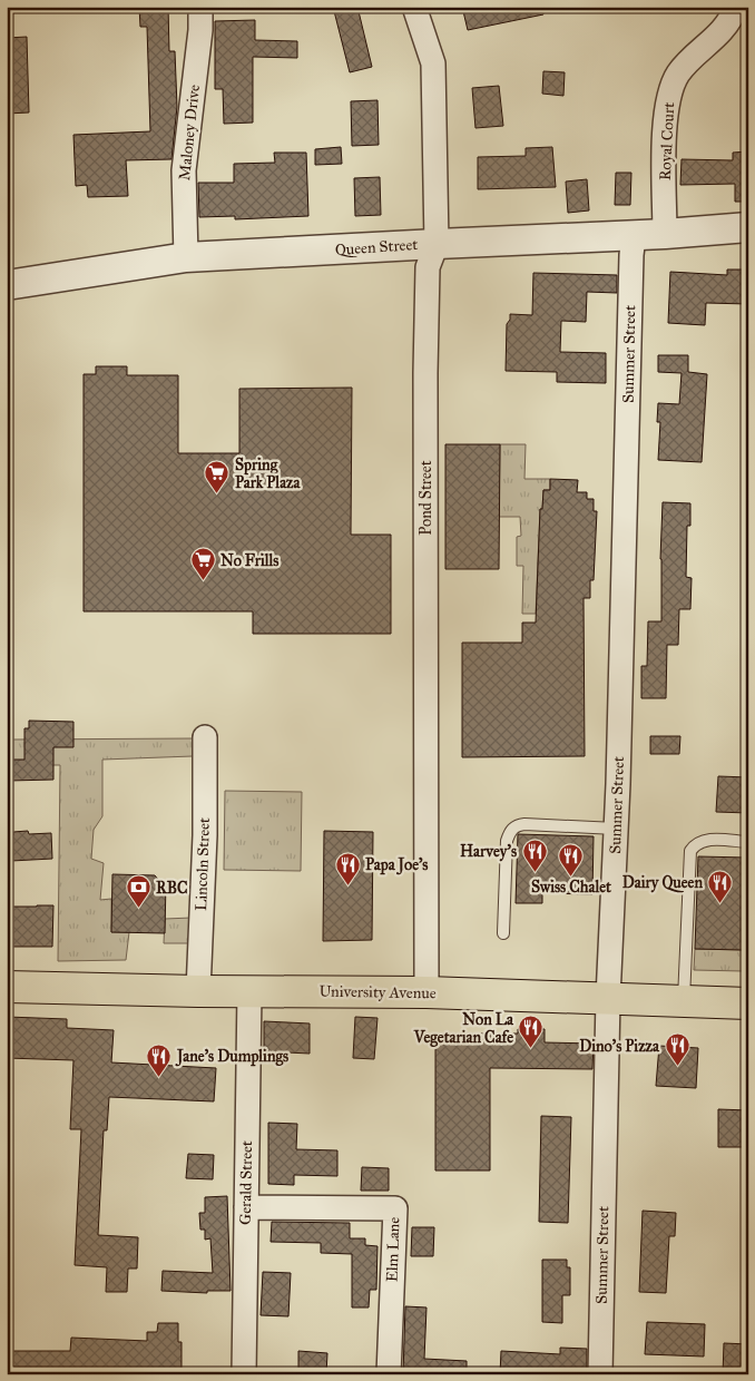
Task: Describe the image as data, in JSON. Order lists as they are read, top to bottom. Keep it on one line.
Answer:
{"streets":{"main road":["University Avenue"],"street":["Maloney Drive","Royal Court","Queen Street","Summer Street","Pond Street","Lincoln Street","Gerald Street","Elm Lane"]},"crossings":[["Maloney Drive","Queen Street"],["Royal Court","Queen Street"],["Queen Street","Summer Street"],["Queen Street","Pond Street"],["Summer Street","University Avenue"],["Pond Street","University Avenue"],["Lincoln Street","University Avenue"],["University Avenue","Gerald Street"],["Gerald Street","Elm Lane"]],"places":{"supermarket":["Spring Park Plaza","No Frills"],"restaurant":["Harvey's","Swiss Chalet","Papa Joe's","Dairy Queen","Non La Vegetarian Cafe","Dino's Pizza","Jane's Dumplings"],"bank":["RBC"]}}
